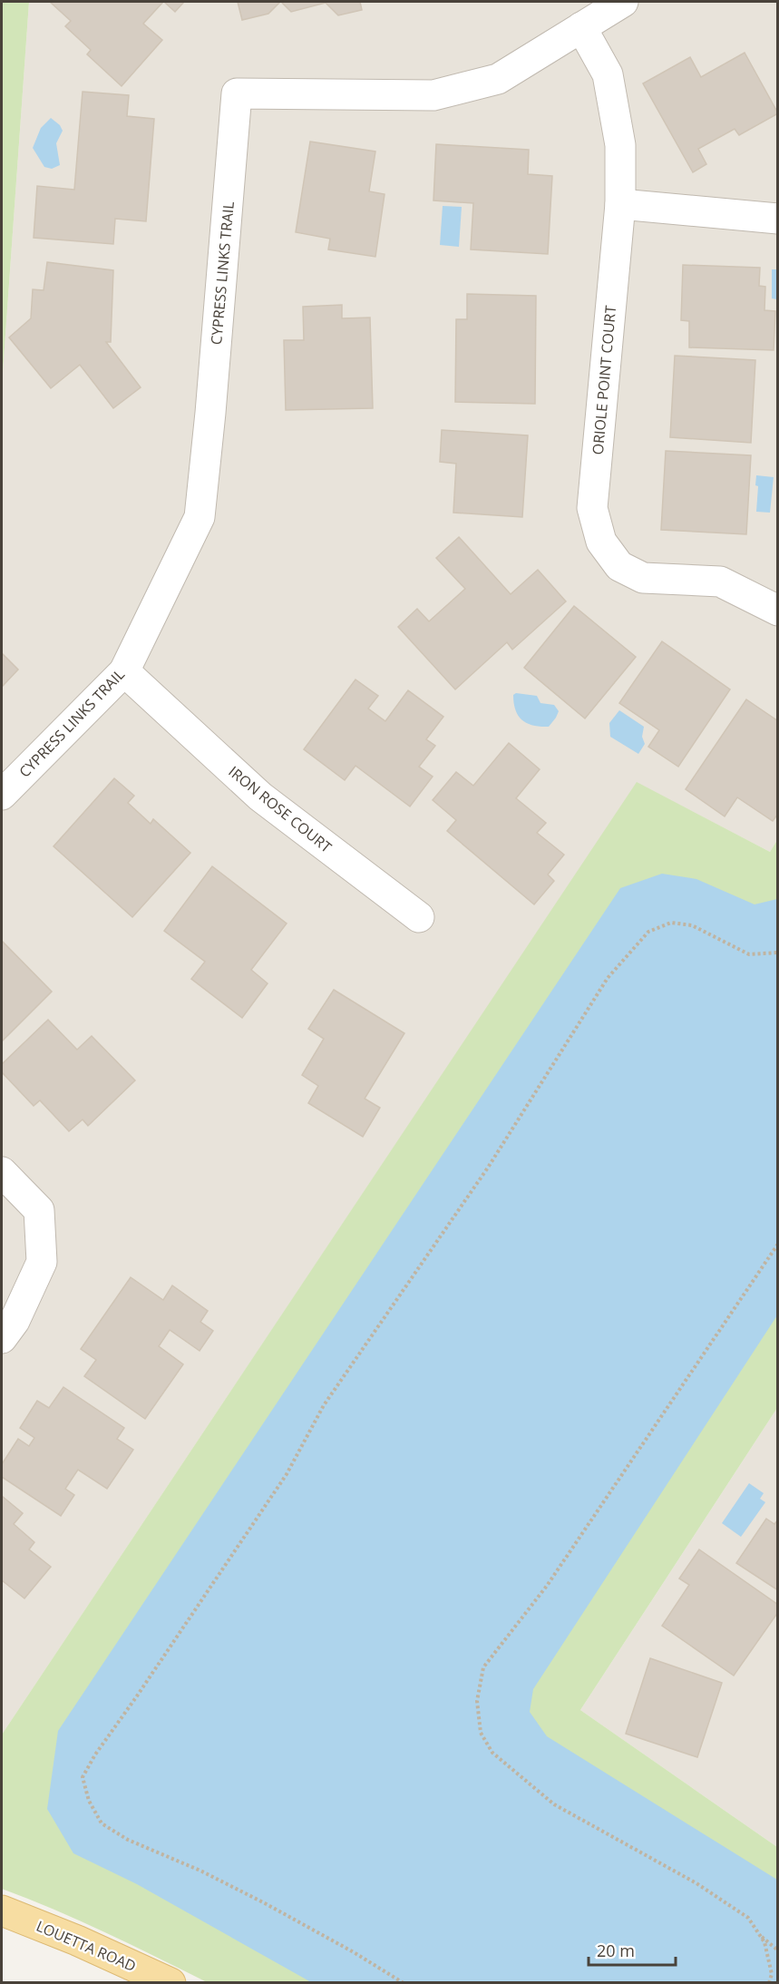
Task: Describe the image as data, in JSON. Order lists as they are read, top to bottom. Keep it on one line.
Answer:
{"streets":{"main road":["LOUETTA ROAD"],"street":["CYPRESS LINKS TRAIL","ORIOLE POINT COURT","IRON ROSE COURT"]},"crossings":[["CYPRESS LINKS TRAIL","ORIOLE POINT COURT"],["CYPRESS LINKS TRAIL","IRON ROSE COURT"]],"scale_bar":"20 m"}
